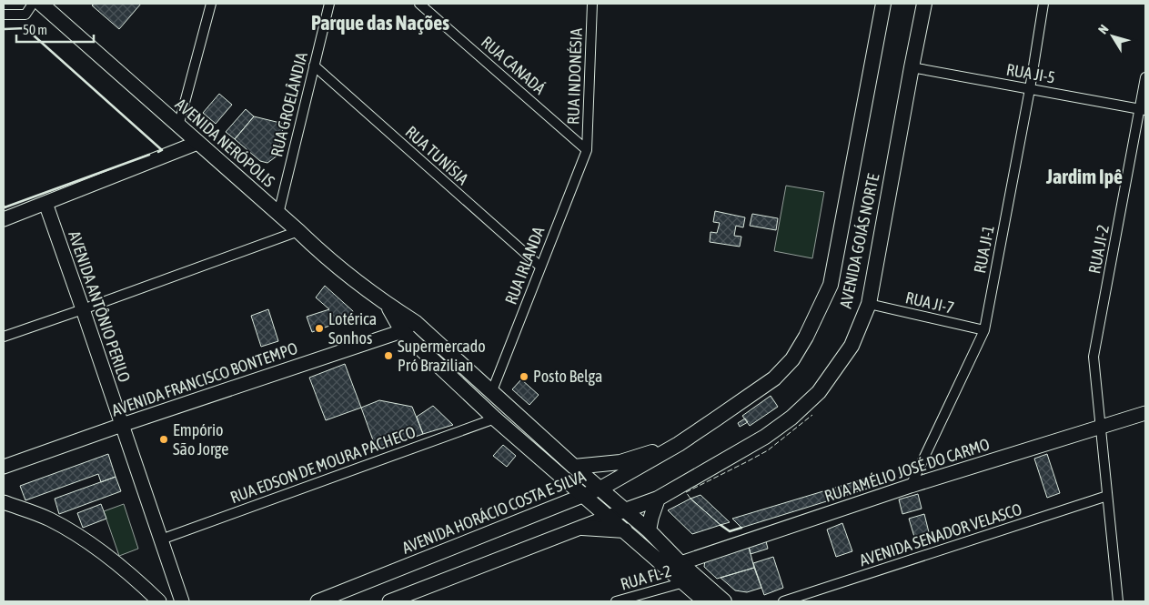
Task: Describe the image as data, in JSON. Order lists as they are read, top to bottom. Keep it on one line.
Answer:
{"streets":{"main road":["AVENIDA NERÓPOLIS","AVENIDA GOIÁS NORTE","AVENIDA HORÁCIO COSTA E SILVA"],"street":["RUA CANADÁ","RUA JI-5","RUA INDONÉSIA","RUA GROELÂNDIA","RUA TUNÍSIA","RUA JI-1","RUA JI-2","RUA IRLANDA","RUA JI-7","AVENIDA ANTÔNIO PERILO","AVENIDA FRANCISCO BONTEMPO","RUA EDSON DE MOURA PACHECO","RUA AMÉLIO JOSÉ DO CARMO","AVENIDA SENADOR VELASCO","RUA FL-2"]},"crossings":[["RUA CANADÁ","RUA INDONÉSIA"],["RUA CANADÁ","RUA IRLANDA"],["RUA JI-5","AVENIDA GOIÁS NORTE"],["RUA JI-5","RUA JI-1"],["RUA JI-5","RUA JI-2"],["RUA INDONÉSIA","RUA IRLANDA"],["RUA GROELÂNDIA","AVENIDA NERÓPOLIS"],["RUA GROELÂNDIA","RUA TUNÍSIA"],["AVENIDA NERÓPOLIS","RUA IRLANDA"],["AVENIDA NERÓPOLIS","AVENIDA FRANCISCO BONTEMPO"],["AVENIDA NERÓPOLIS","RUA EDSON DE MOURA PACHECO"],["AVENIDA NERÓPOLIS","RUA AMÉLIO JOSÉ DO CARMO"],["AVENIDA NERÓPOLIS","AVENIDA HORÁCIO COSTA E SILVA"],["AVENIDA NERÓPOLIS","RUA FL-2"],["RUA TUNÍSIA","RUA IRLANDA"],["AVENIDA GOIÁS NORTE","RUA JI-7"],["AVENIDA GOIÁS NORTE","AVENIDA HORÁCIO COSTA E SILVA"],["RUA JI-1","RUA JI-7"],["RUA JI-1","RUA AMÉLIO JOSÉ DO CARMO"],["RUA JI-2","RUA AMÉLIO JOSÉ DO CARMO"],["RUA JI-2","AVENIDA SENADOR VELASCO"],["AVENIDA ANTÔNIO PERILO","AVENIDA FRANCISCO BONTEMPO"],["AVENIDA ANTÔNIO PERILO","RUA EDSON DE MOURA PACHECO"]],"districts":["Parque das Nações","Jardim Ipê"],"places":["Lotérica Sonhos","Supermercado Pró Brazilian","Posto Belga","Empório São Jorge"],"scale_bar":"50 m","north":"top left"}
